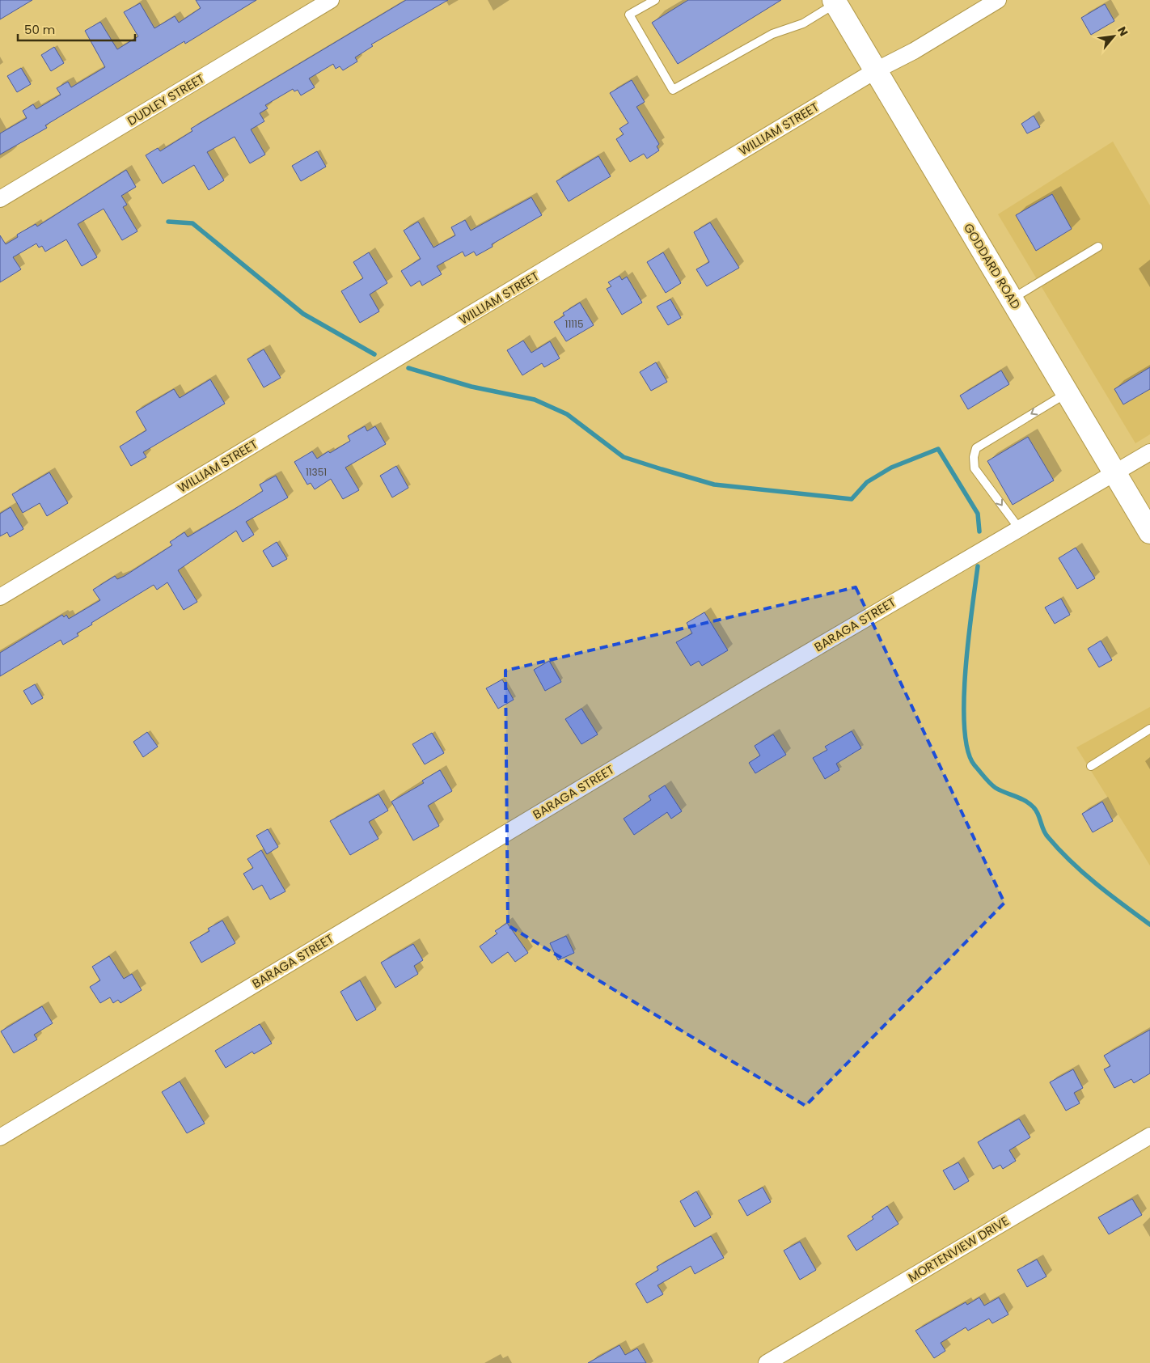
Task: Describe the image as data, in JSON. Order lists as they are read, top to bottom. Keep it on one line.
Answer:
{"streets":{"main road":["GODDARD ROAD"],"street":["DUDLEY STREET","WILLIAM STREET","BARAGA STREET","MORTENVIEW DRIVE"]},"crossings":[["WILLIAM STREET","GODDARD ROAD"],["GODDARD ROAD","BARAGA STREET"]],"house_numbers":["11115","11351"],"scale_bar":"50 m","north":"top right"}
